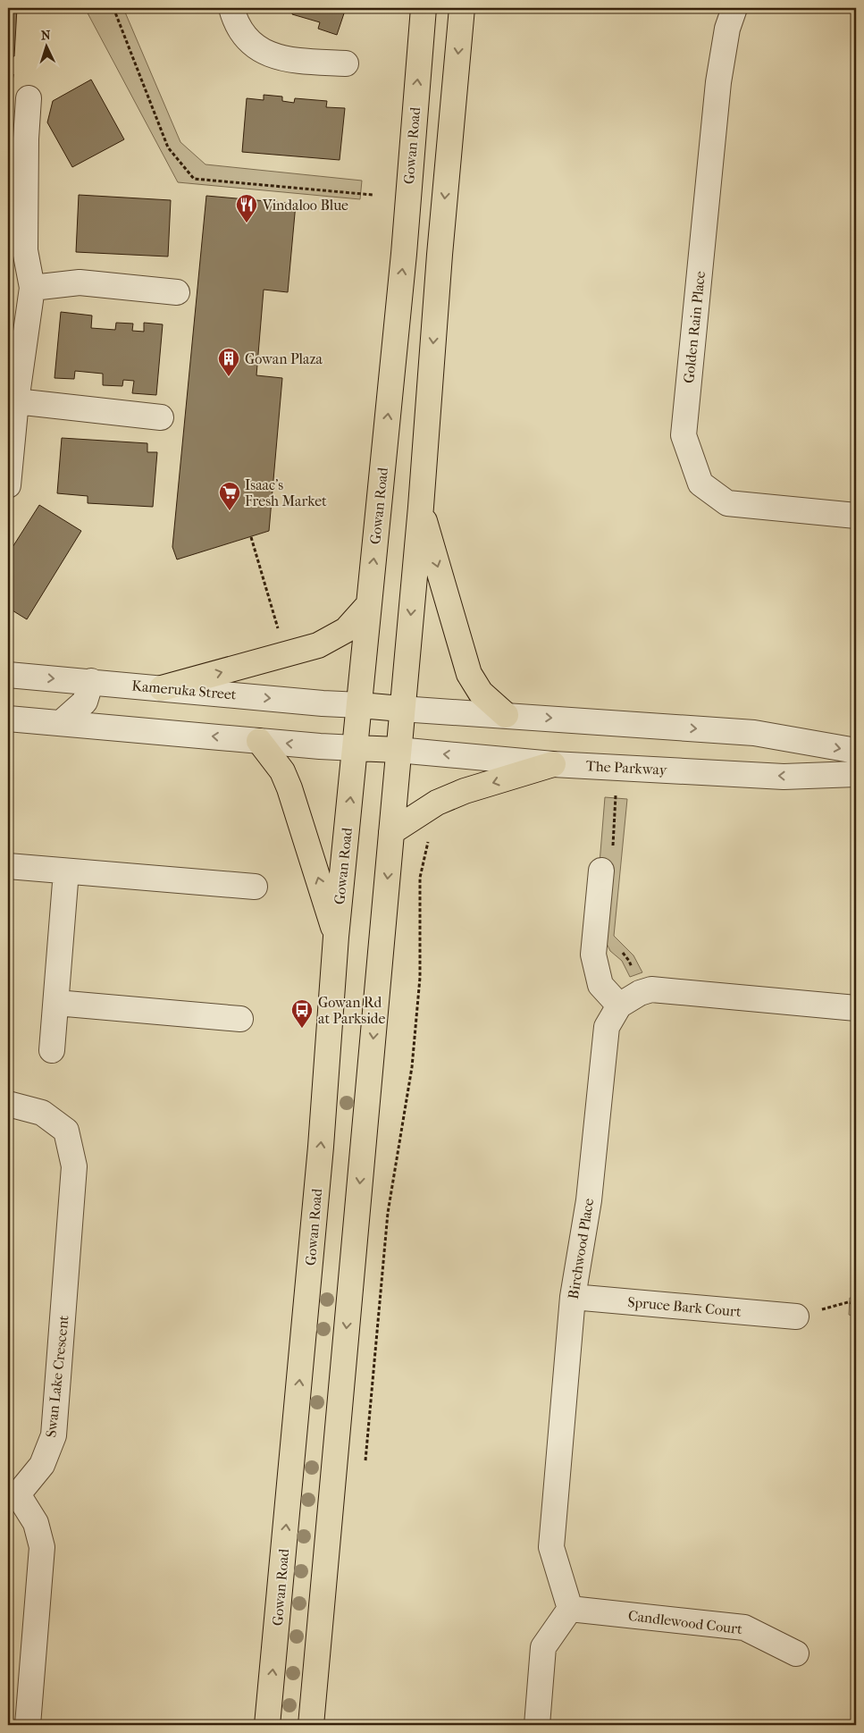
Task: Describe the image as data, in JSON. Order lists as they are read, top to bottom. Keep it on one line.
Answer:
{"streets":{"main road":["Gowan Road"],"street":["Golden Rain Place","Kameruka Street","The Parkway","Birchwood Place","Spruce Bark Court","Swan Lake Crescent","Candlewood Court"]},"crossings":[["Gowan Road","Kameruka Street"],["Birchwood Place","Spruce Bark Court"],["Birchwood Place","Candlewood Court"]],"places":{"restaurant":["Vindaloo Blue"],"building":["Gowan Plaza"],"supermarket":["Isaac's Fresh Market"],"bus stop":["Gowan Rd at Parkside"]},"north":"top"}
